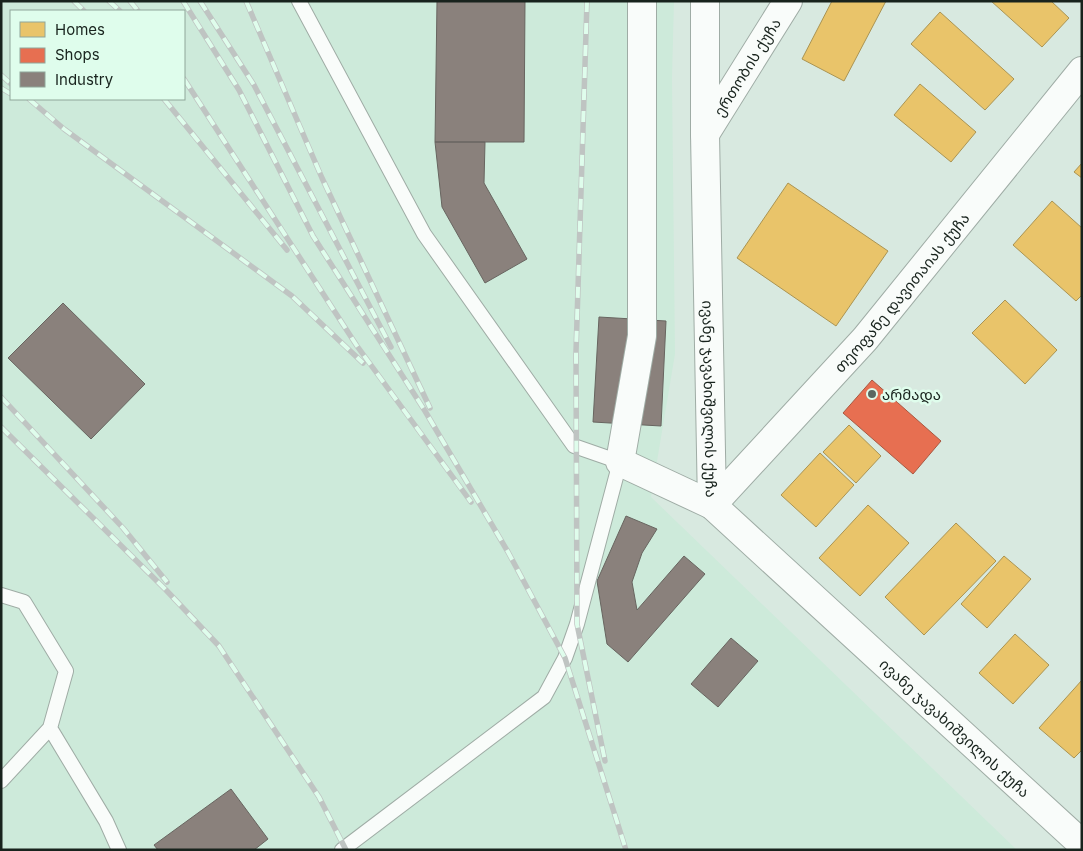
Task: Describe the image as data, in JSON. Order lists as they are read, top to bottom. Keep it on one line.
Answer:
{"streets":{"street":["ერთობის ქუჩა","თეოფანე დავითაიას ქუჩა","ივანე ჯავახიშვილის ქუჩა"]},"crossings":[["ერთობის ქუჩა","ივანე ჯავახიშვილის ქუჩა"],["თეოფანე დავითაიას ქუჩა","ივანე ჯავახიშვილის ქუჩა"]],"places":["არმადა"],"legend":["Homes","Shops","Industry"]}
